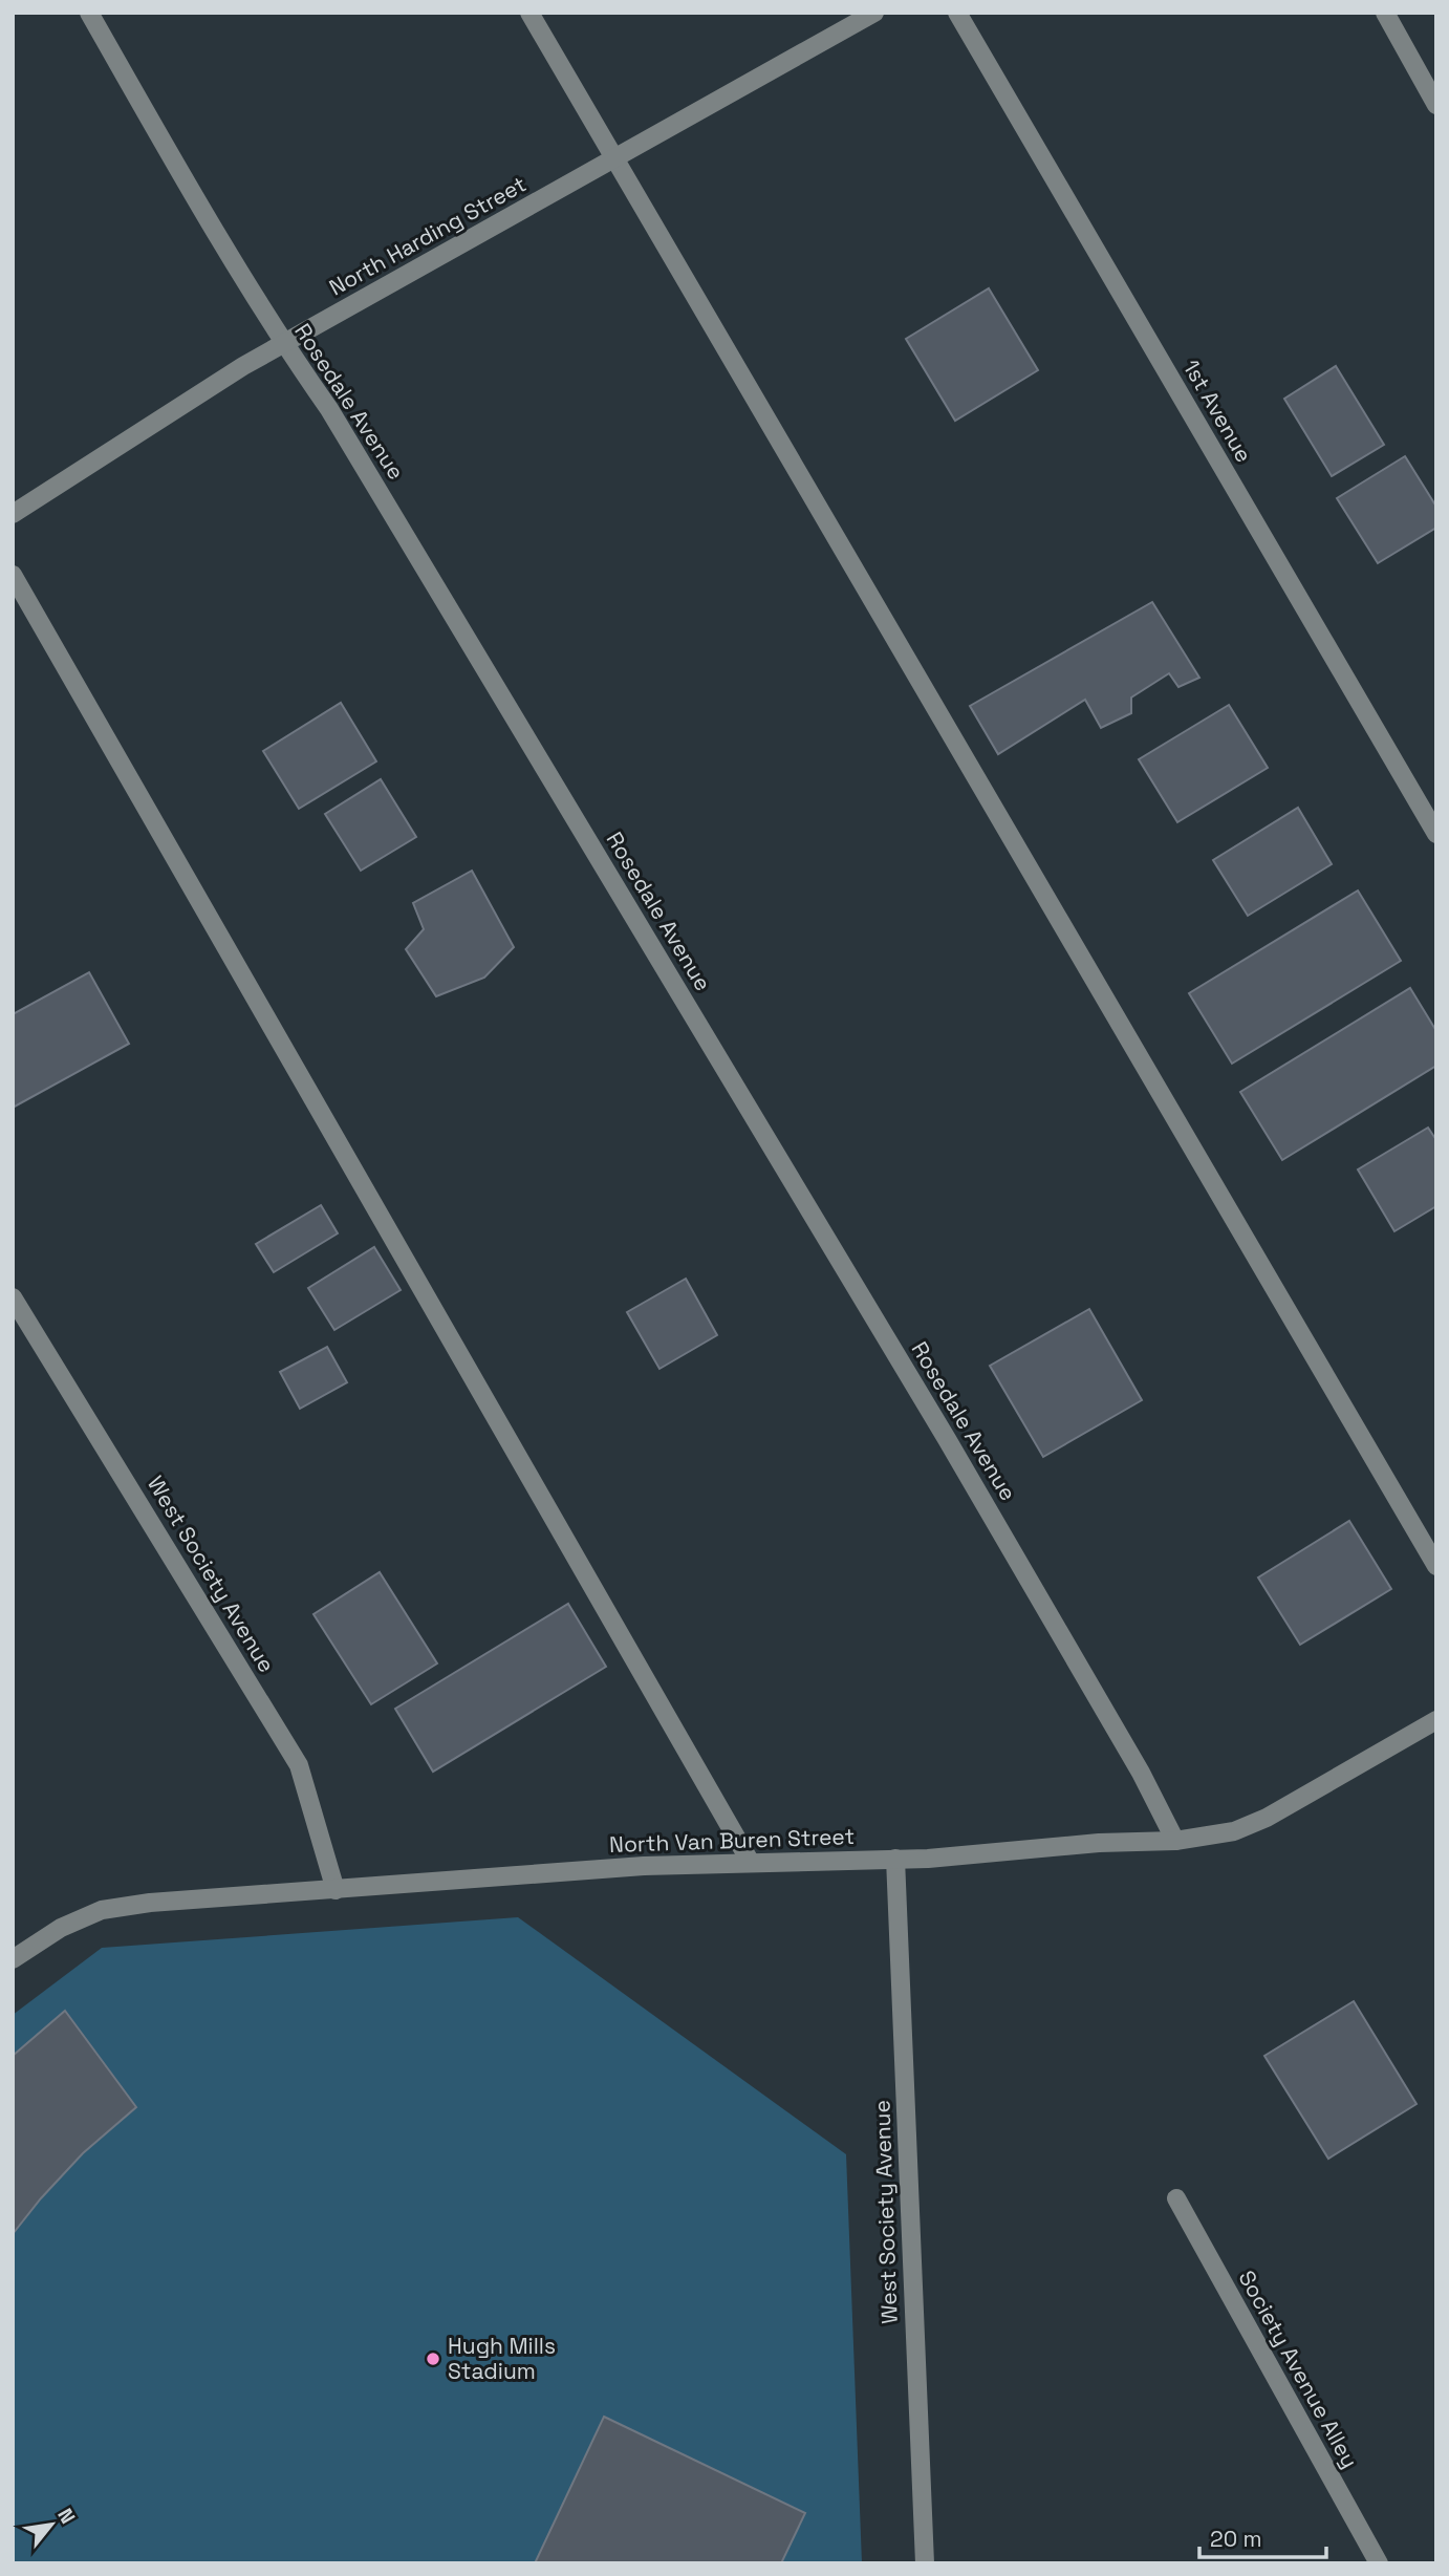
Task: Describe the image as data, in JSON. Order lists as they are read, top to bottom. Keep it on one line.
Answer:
{"streets":{"street":["North Harding Street","Rosedale Avenue","1st Avenue","West Society Avenue","North Van Buren Street","Society Avenue Alley"]},"crossings":[["North Harding Street","Rosedale Avenue"],["Rosedale Avenue","North Van Buren Street"],["West Society Avenue","North Van Buren Street"]],"places":["Hugh Mills Stadium"],"scale_bar":"20 m","north":"top right"}
